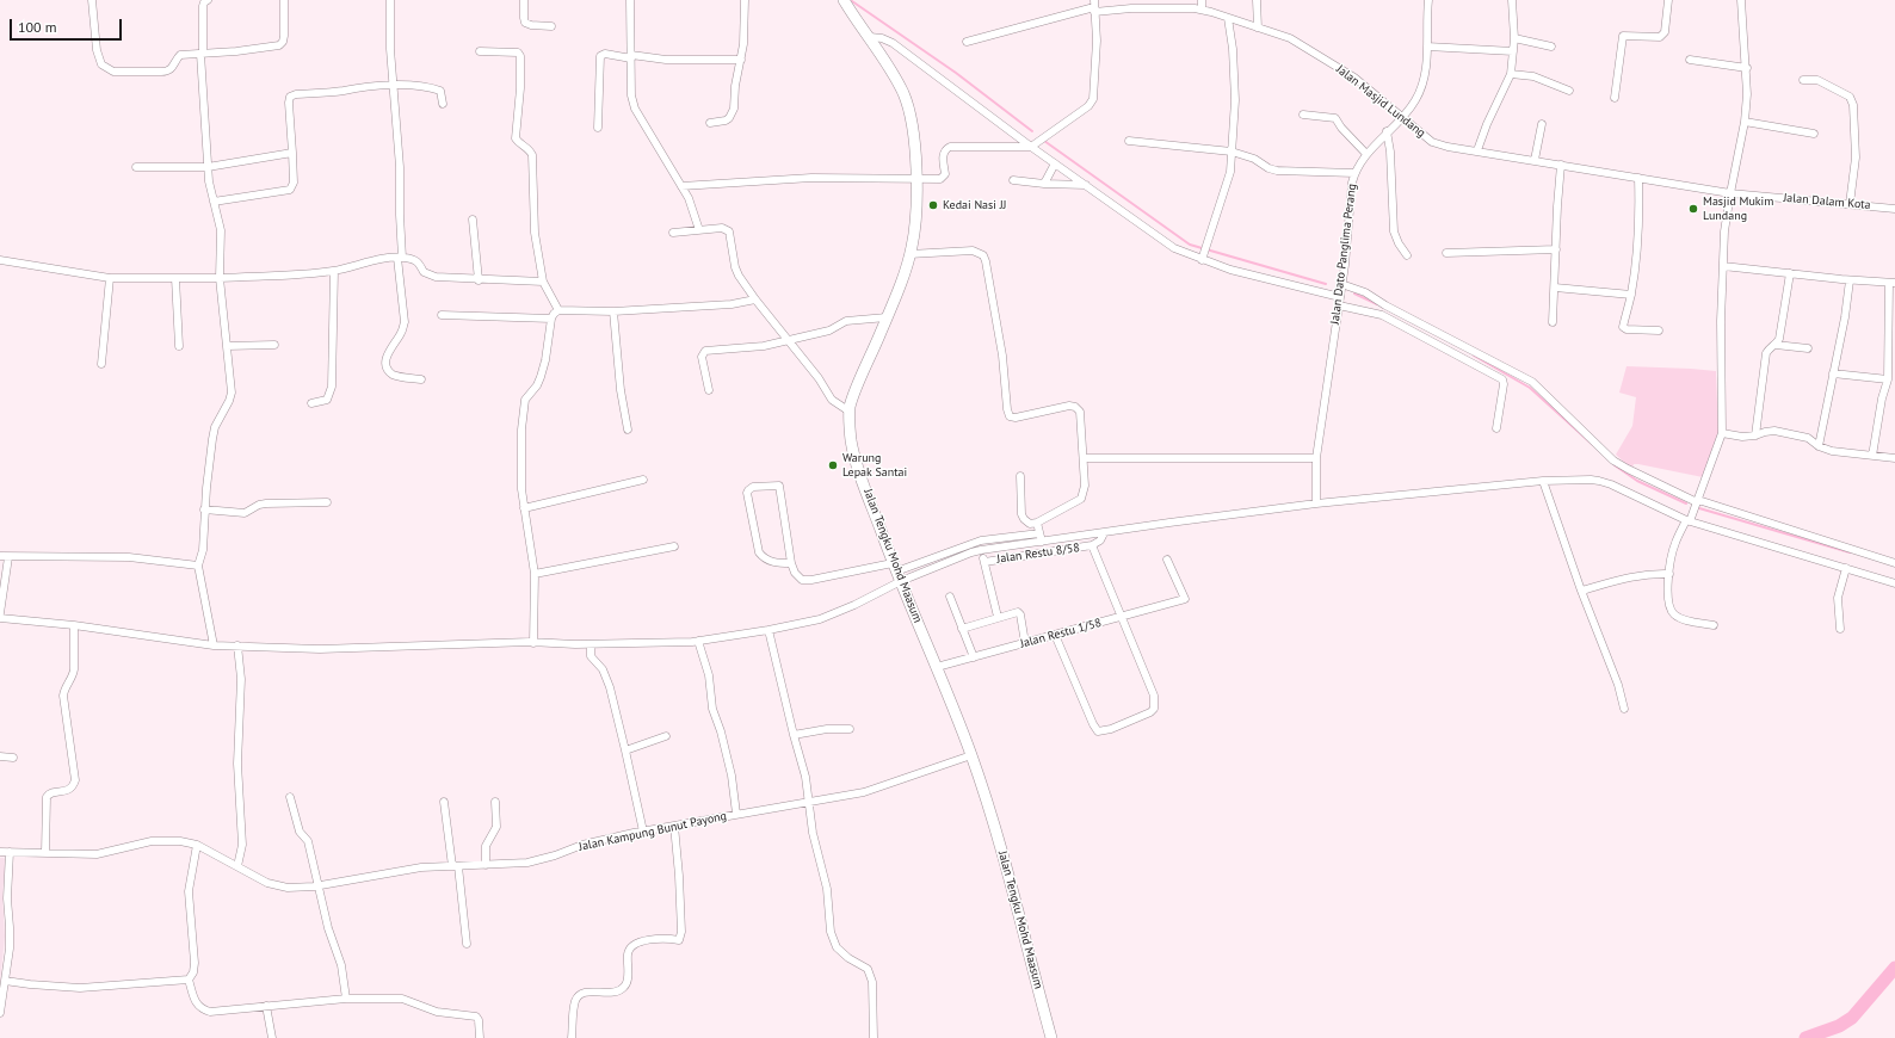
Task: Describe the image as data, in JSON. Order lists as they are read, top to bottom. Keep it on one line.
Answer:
{"streets":{"main road":["Jalan Tengku Mohd Maasum"],"street":["Jalan Masjid Lundang","Jalan Dalam Kota","Jalan Dato Panglima Perang","Jalan Restu 8/58","Jalan Restu 1/58","Jalan Kampung Bunut Payong"]},"crossings":[["Jalan Masjid Lundang","Jalan Dalam Kota"],["Jalan Masjid Lundang","Jalan Dato Panglima Perang"],["Jalan Tengku Mohd Maasum","Jalan Restu 1/58"],["Jalan Tengku Mohd Maasum","Jalan Kampung Bunut Payong"]],"places":["Kedai Nasi JJ","Masjid Mukim Lundang","Warung Lepak Santai"],"scale_bar":"100 m"}
